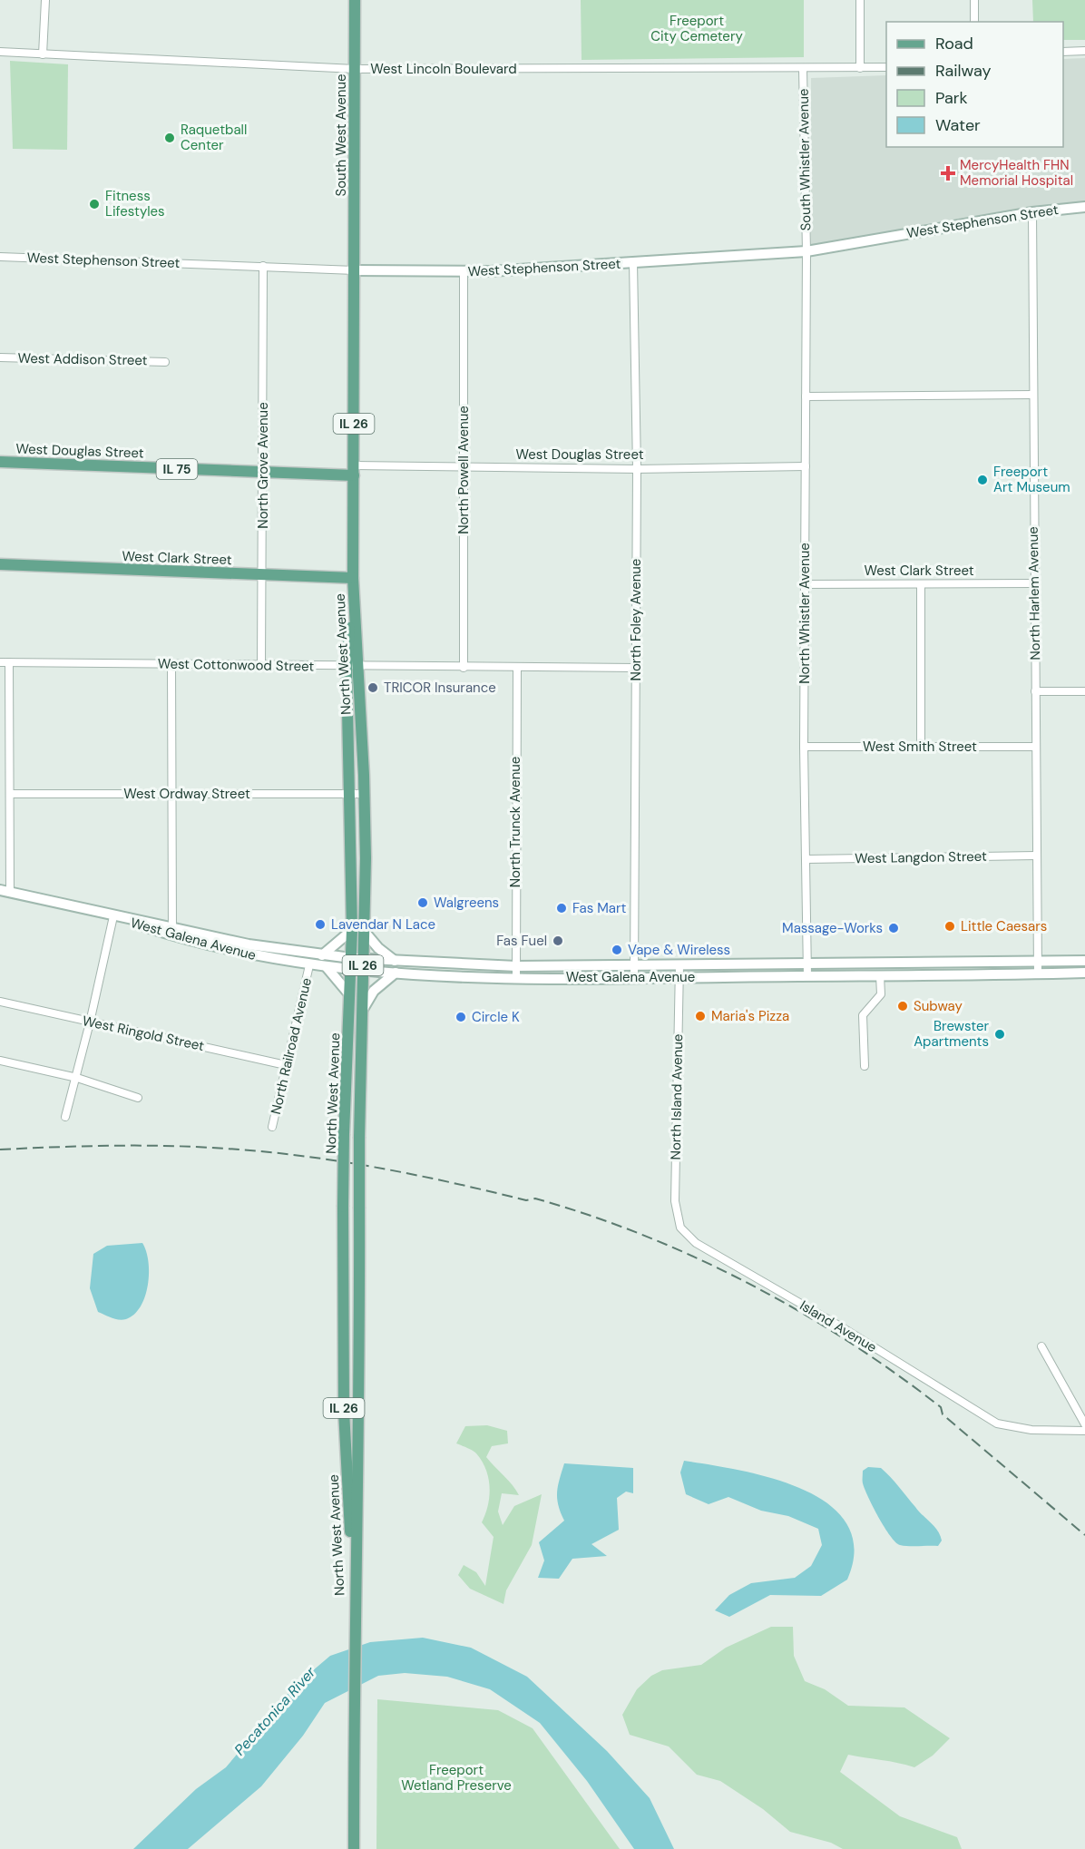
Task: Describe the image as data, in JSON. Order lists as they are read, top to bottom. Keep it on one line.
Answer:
{"streets":{"main road":["South West Avenue","West Stephenson Street","IL 26","West Douglas Street","IL 75","West Clark Street","North West Avenue","West Galena Avenue"],"street":["West Lincoln Boulevard","South Whistler Avenue","West Addison Street","North Grove Avenue","North Powell Avenue","North Harlem Avenue","North Whistler Avenue","North Foley Avenue","West Cottonwood Street","West Smith Street","West Ordway Street","North Trunck Avenue","West Langdon Street","West Ringold Street","North Railroad Avenue","North Island Avenue","Island Avenue"]},"crossings":[["West Lincoln Boulevard","South West Avenue"],["West Lincoln Boulevard","South Whistler Avenue"],["South West Avenue","West Stephenson Street"],["South West Avenue","North West Avenue"],["South Whistler Avenue","West Stephenson Street"],["South Whistler Avenue","North Whistler Avenue"],["West Stephenson Street","North Grove Avenue"],["West Stephenson Street","North Powell Avenue"],["West Stephenson Street","North Harlem Avenue"],["West Stephenson Street","North Whistler Avenue"],["West Stephenson Street","North Foley Avenue"],["West Stephenson Street","North West Avenue"],["West Douglas Street","North Grove Avenue"],["West Douglas Street","North Powell Avenue"],["West Douglas Street","North Whistler Avenue"],["West Douglas Street","North Foley Avenue"],["West Douglas Street","North West Avenue"],["North Grove Avenue","West Clark Street"],["North Grove Avenue","West Cottonwood Street"],["North Powell Avenue","West Cottonwood Street"],["West Clark Street","North Harlem Avenue"],["West Clark Street","North Whistler Avenue"],["West Clark Street","North West Avenue"],["North Harlem Avenue","West Smith Street"],["North Harlem Avenue","West Langdon Street"],["North Harlem Avenue","West Galena Avenue"],["North Whistler Avenue","West Smith Street"],["North Whistler Avenue","West Langdon Street"],["North Whistler Avenue","West Galena Avenue"],["North Foley Avenue","West Cottonwood Street"],["North Foley Avenue","West Galena Avenue"],["North West Avenue","West Cottonwood Street"],["North West Avenue","West Ordway Street"],["North West Avenue","West Galena Avenue"],["West Cottonwood Street","North Trunck Avenue"],["North Trunck Avenue","West Galena Avenue"],["West Galena Avenue","North Railroad Avenue"],["West Galena Avenue","North Island Avenue"],["West Ringold Street","North Railroad Avenue"],["North Island Avenue","Island Avenue"]],"water":["Pecatonica River"],"parks":["Freeport City Cemetery","Freeport Wetland Preserve"],"places":{"other":["Raquetball Center","Fitness Lifestyles","Freeport Art Museum","TRICOR Insurance","Walgreens","Fas Mart","Lavendar N Lace","Little Caesars","Massage-Works","Fas Fuel","Vape & Wireless","Subway","Maria's Pizza","Circle K","Brewster Apartments"],"health":["MercyHealth FHN Memorial Hospital"]},"legend":["Road","Railway","Park","Water"]}
